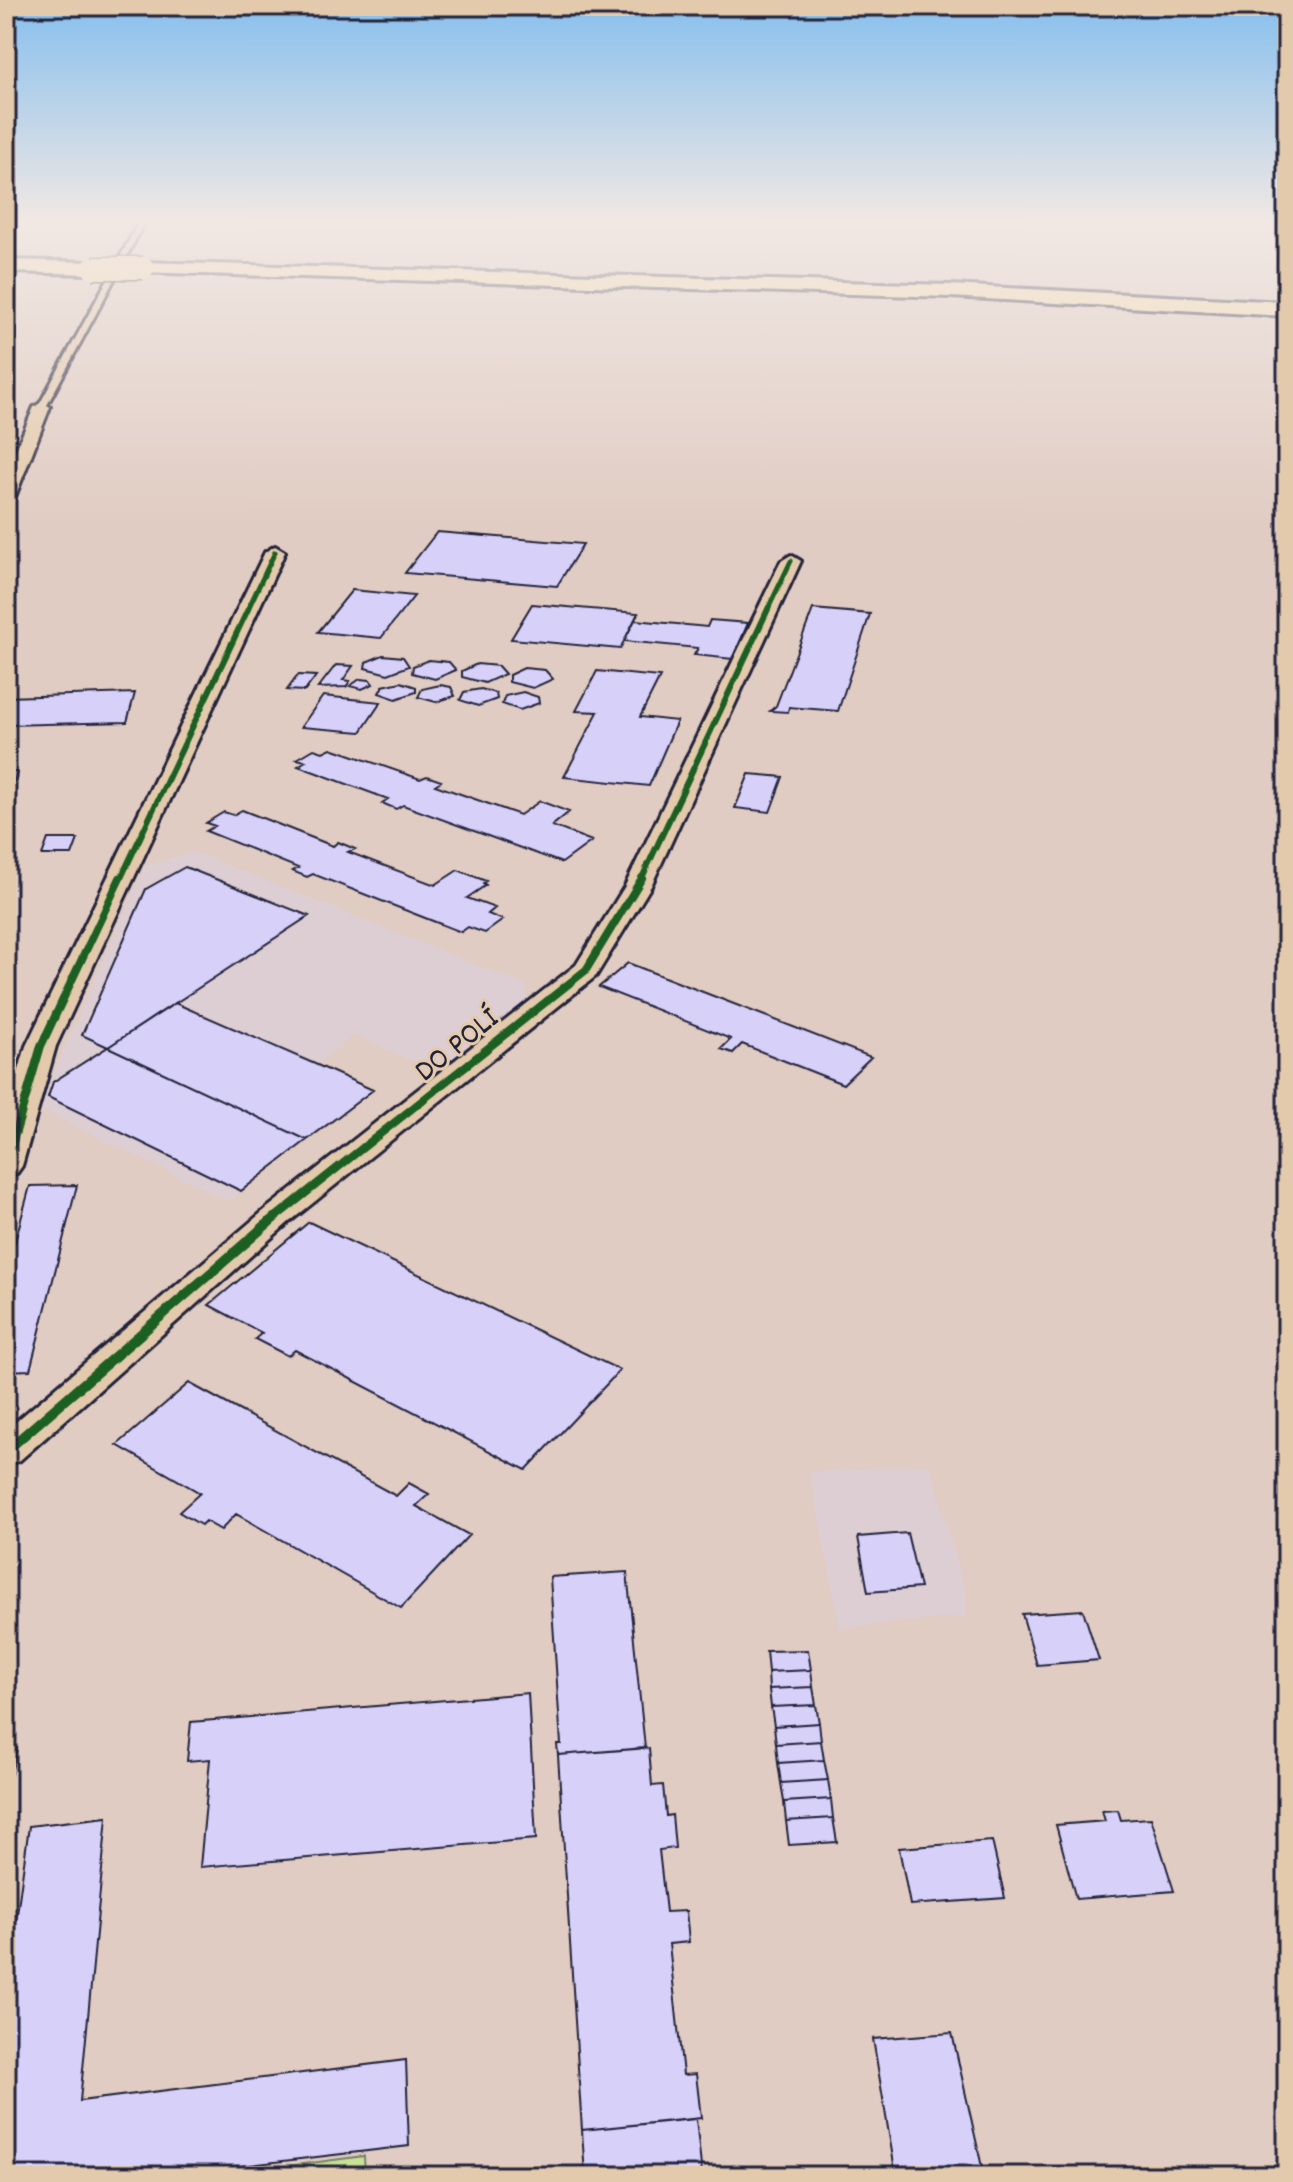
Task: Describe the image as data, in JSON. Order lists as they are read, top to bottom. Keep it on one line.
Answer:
{"streets":{"street":["DO POLÍ"]}}
